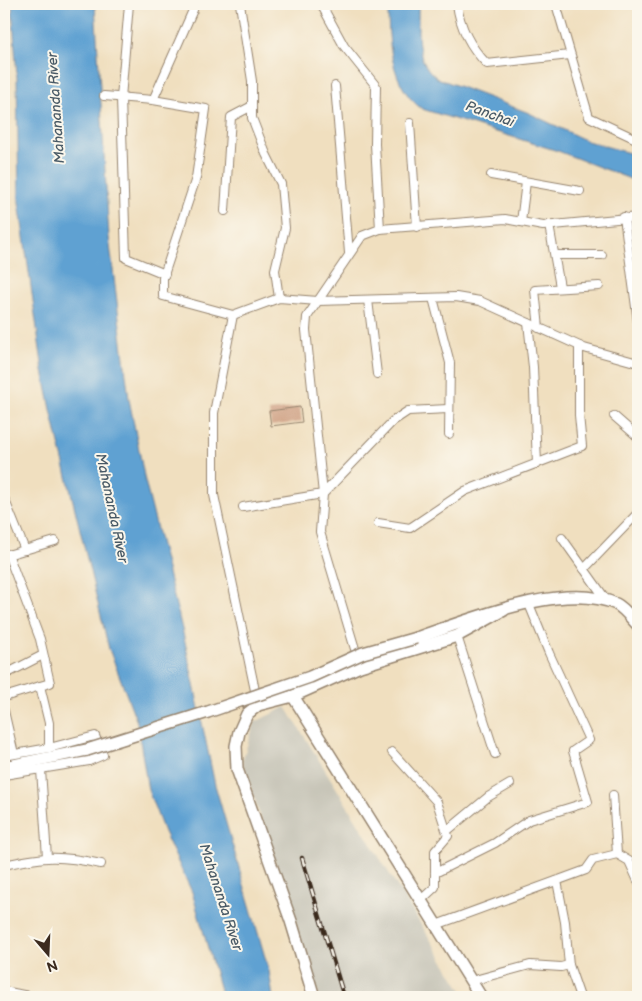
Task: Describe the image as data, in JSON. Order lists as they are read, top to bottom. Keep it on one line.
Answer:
{"water":["Mahananda River","Panchai"],"north":"bottom"}
